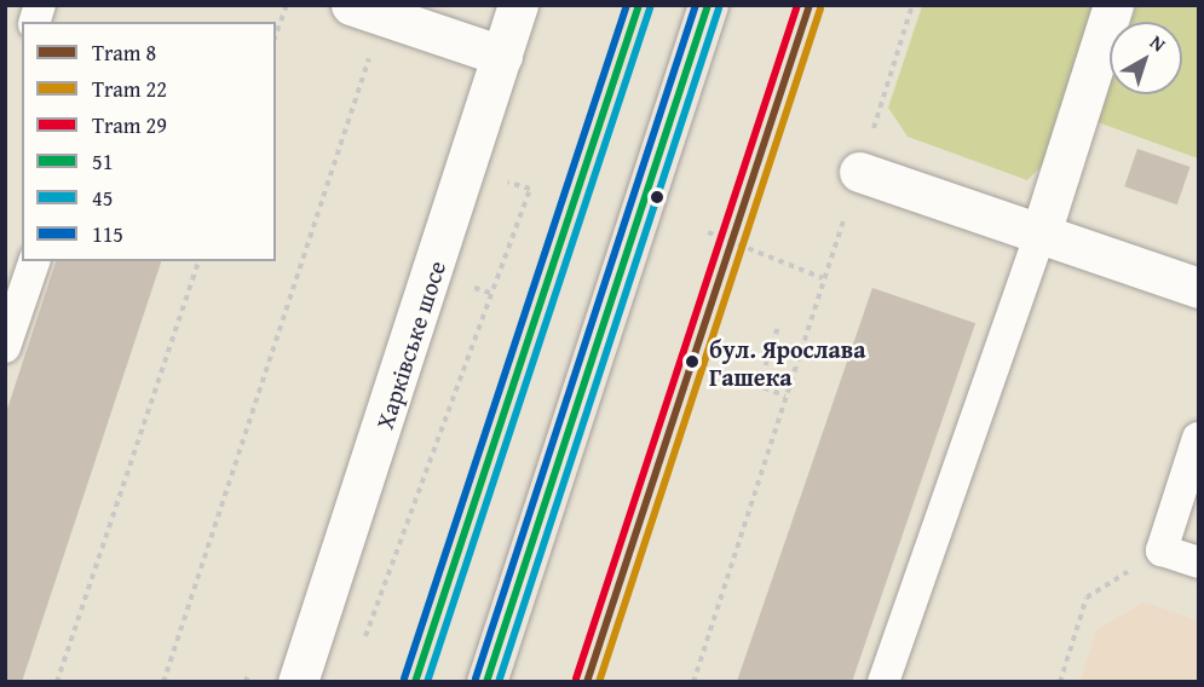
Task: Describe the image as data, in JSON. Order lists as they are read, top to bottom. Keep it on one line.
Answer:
{"streets":{"street":["Харківське шосе"]},"places":["бул. Ярослава Гашека"],"lines":["tram line 8","tram line 29","transit line 51","transit line 115","tram line 22","transit line 45"],"legend":["Tram 8","Tram 22","Tram 29","51","45","115"],"north":"top right"}
